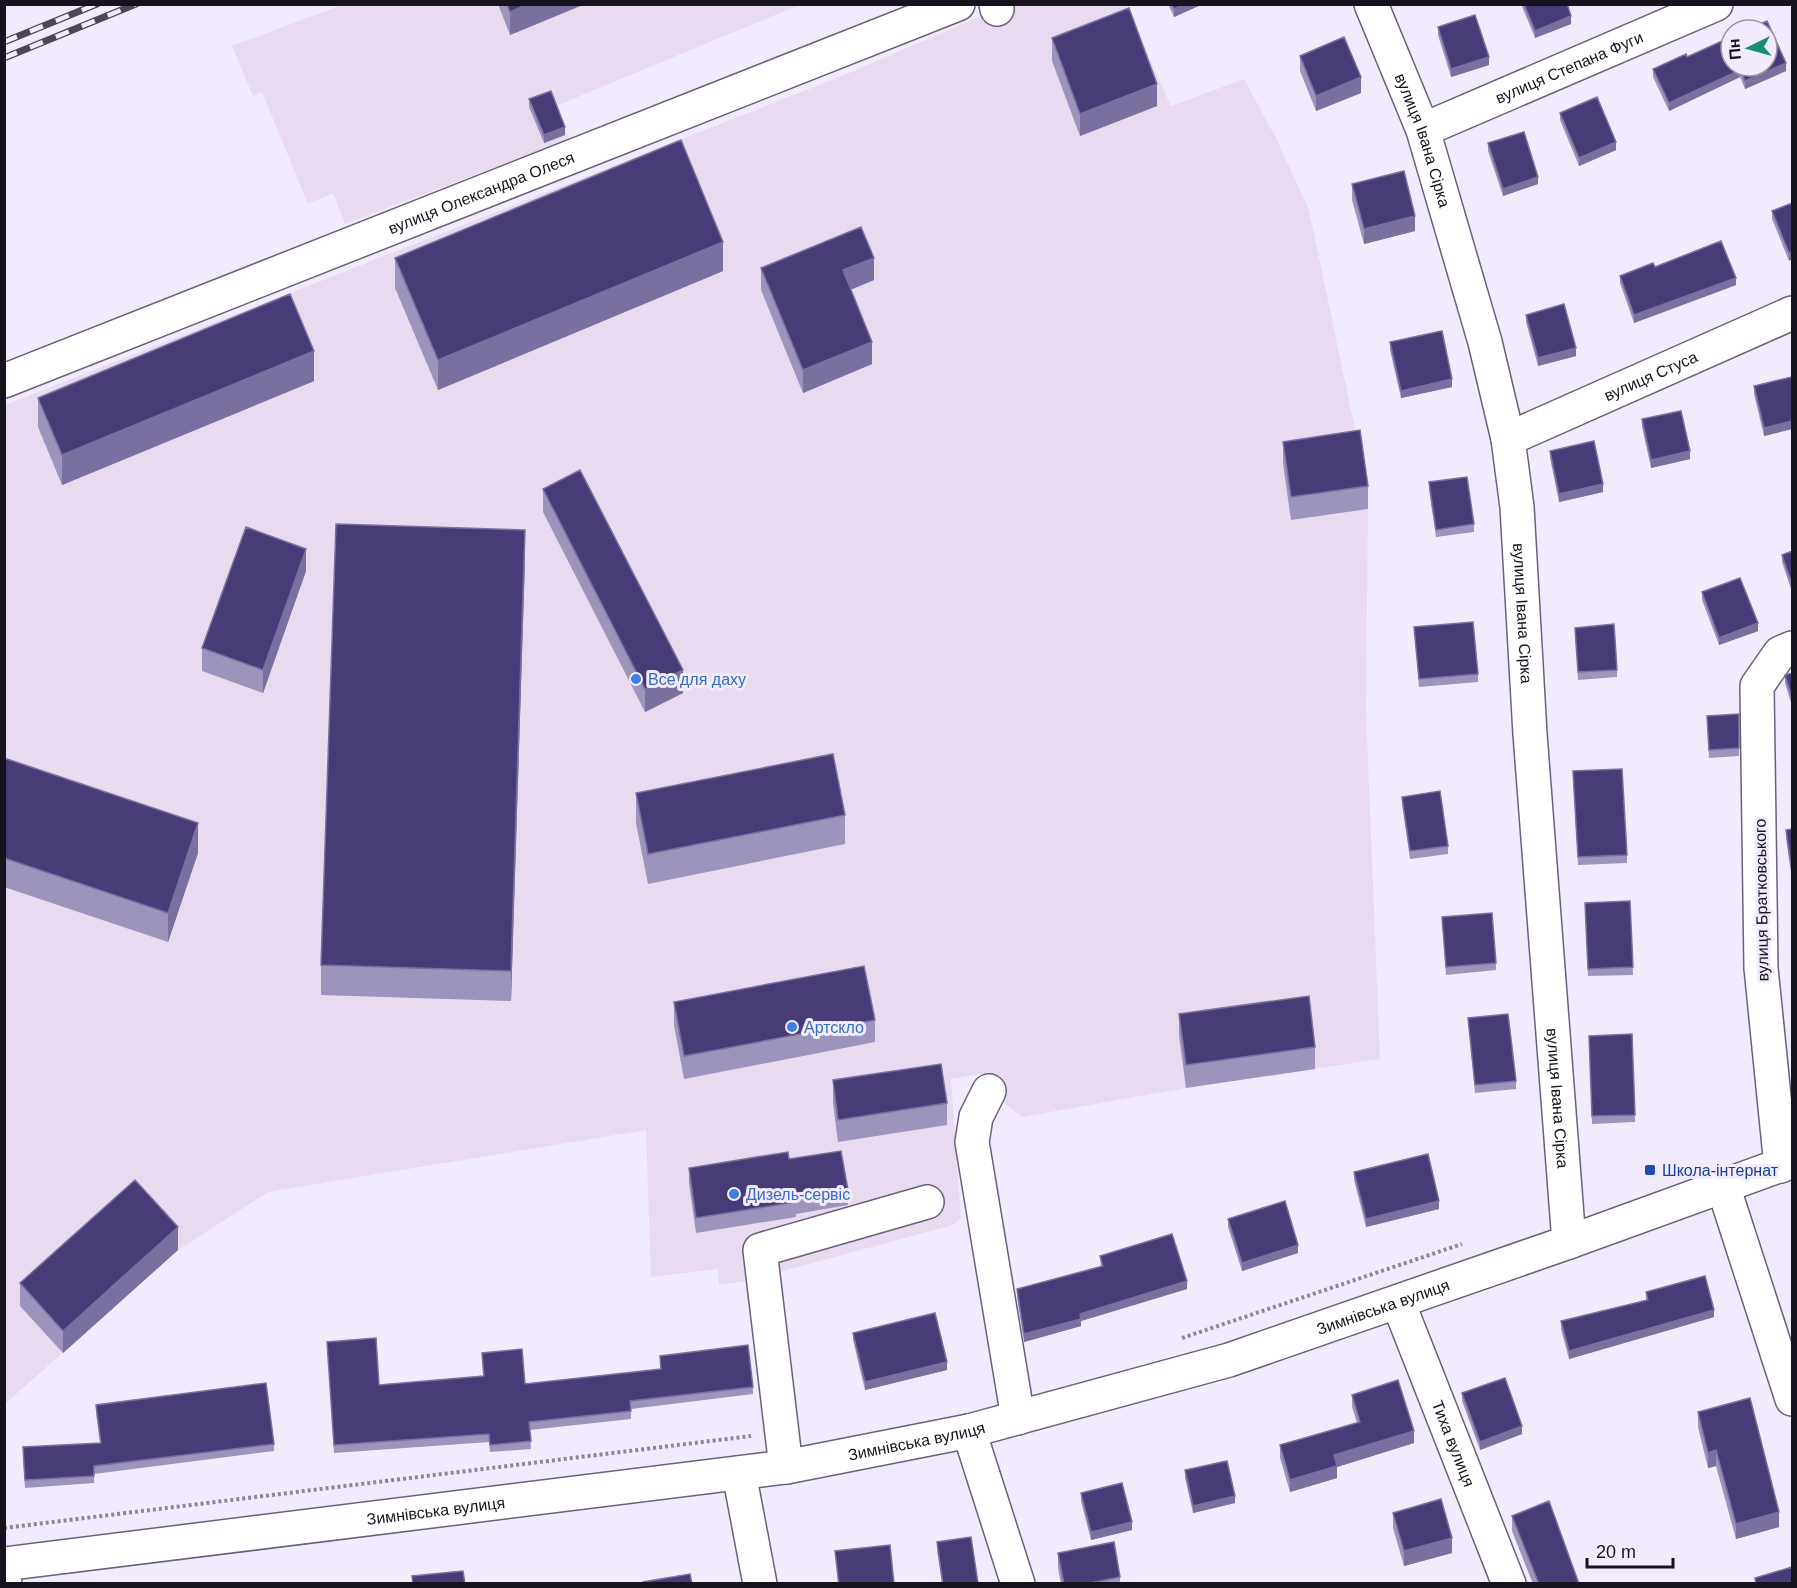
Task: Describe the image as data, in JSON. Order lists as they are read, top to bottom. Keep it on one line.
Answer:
{"streets":{"street":["вулиця Степана Фуги","вулиця Івана Сірка","вулиця Олександра Олеся","вулиця Стуса","вулиця Братковського","Зимнівська вулиця","Тиха вулиця"]},"crossings":[["вулиця Степана Фуги","вулиця Івана Сірка"],["вулиця Івана Сірка","вулиця Стуса"],["вулиця Івана Сірка","Зимнівська вулиця"],["вулиця Братковського","Зимнівська вулиця"],["Зимнівська вулиця","Тиха вулиця"]],"places":{"other":["Все для даху","Артскло","Дизель-сервіс"],"transit":["Школа-інтернат"]},"scale_bar":"20 m","north":"left"}
